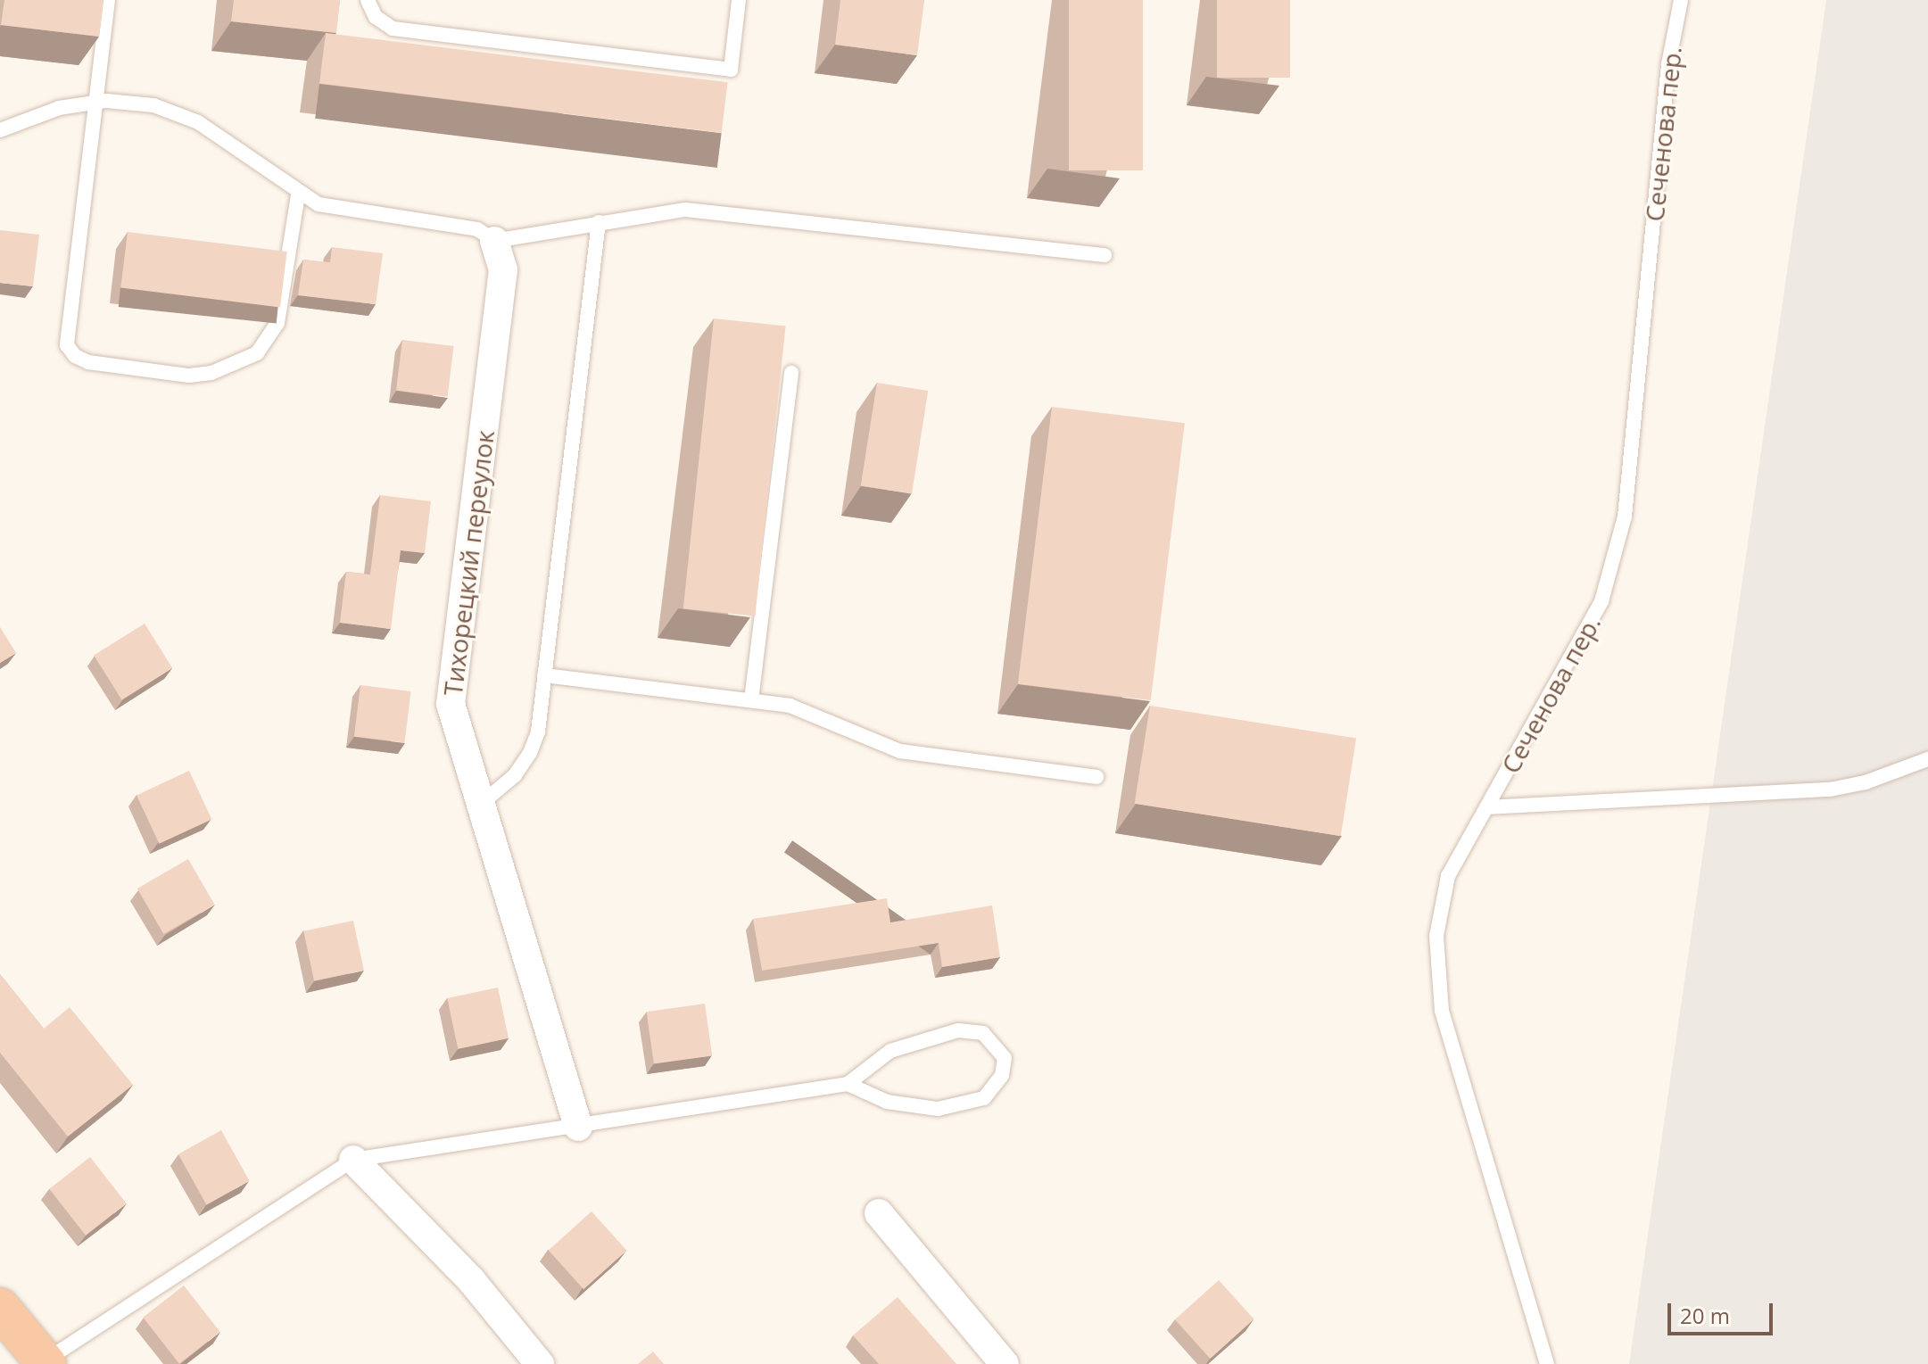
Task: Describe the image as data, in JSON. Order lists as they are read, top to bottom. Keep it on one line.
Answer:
{"streets":{"street":["Тихорецкий переулок"],"lane":["Сеченова пер."]},"scale_bar":"20 m"}
